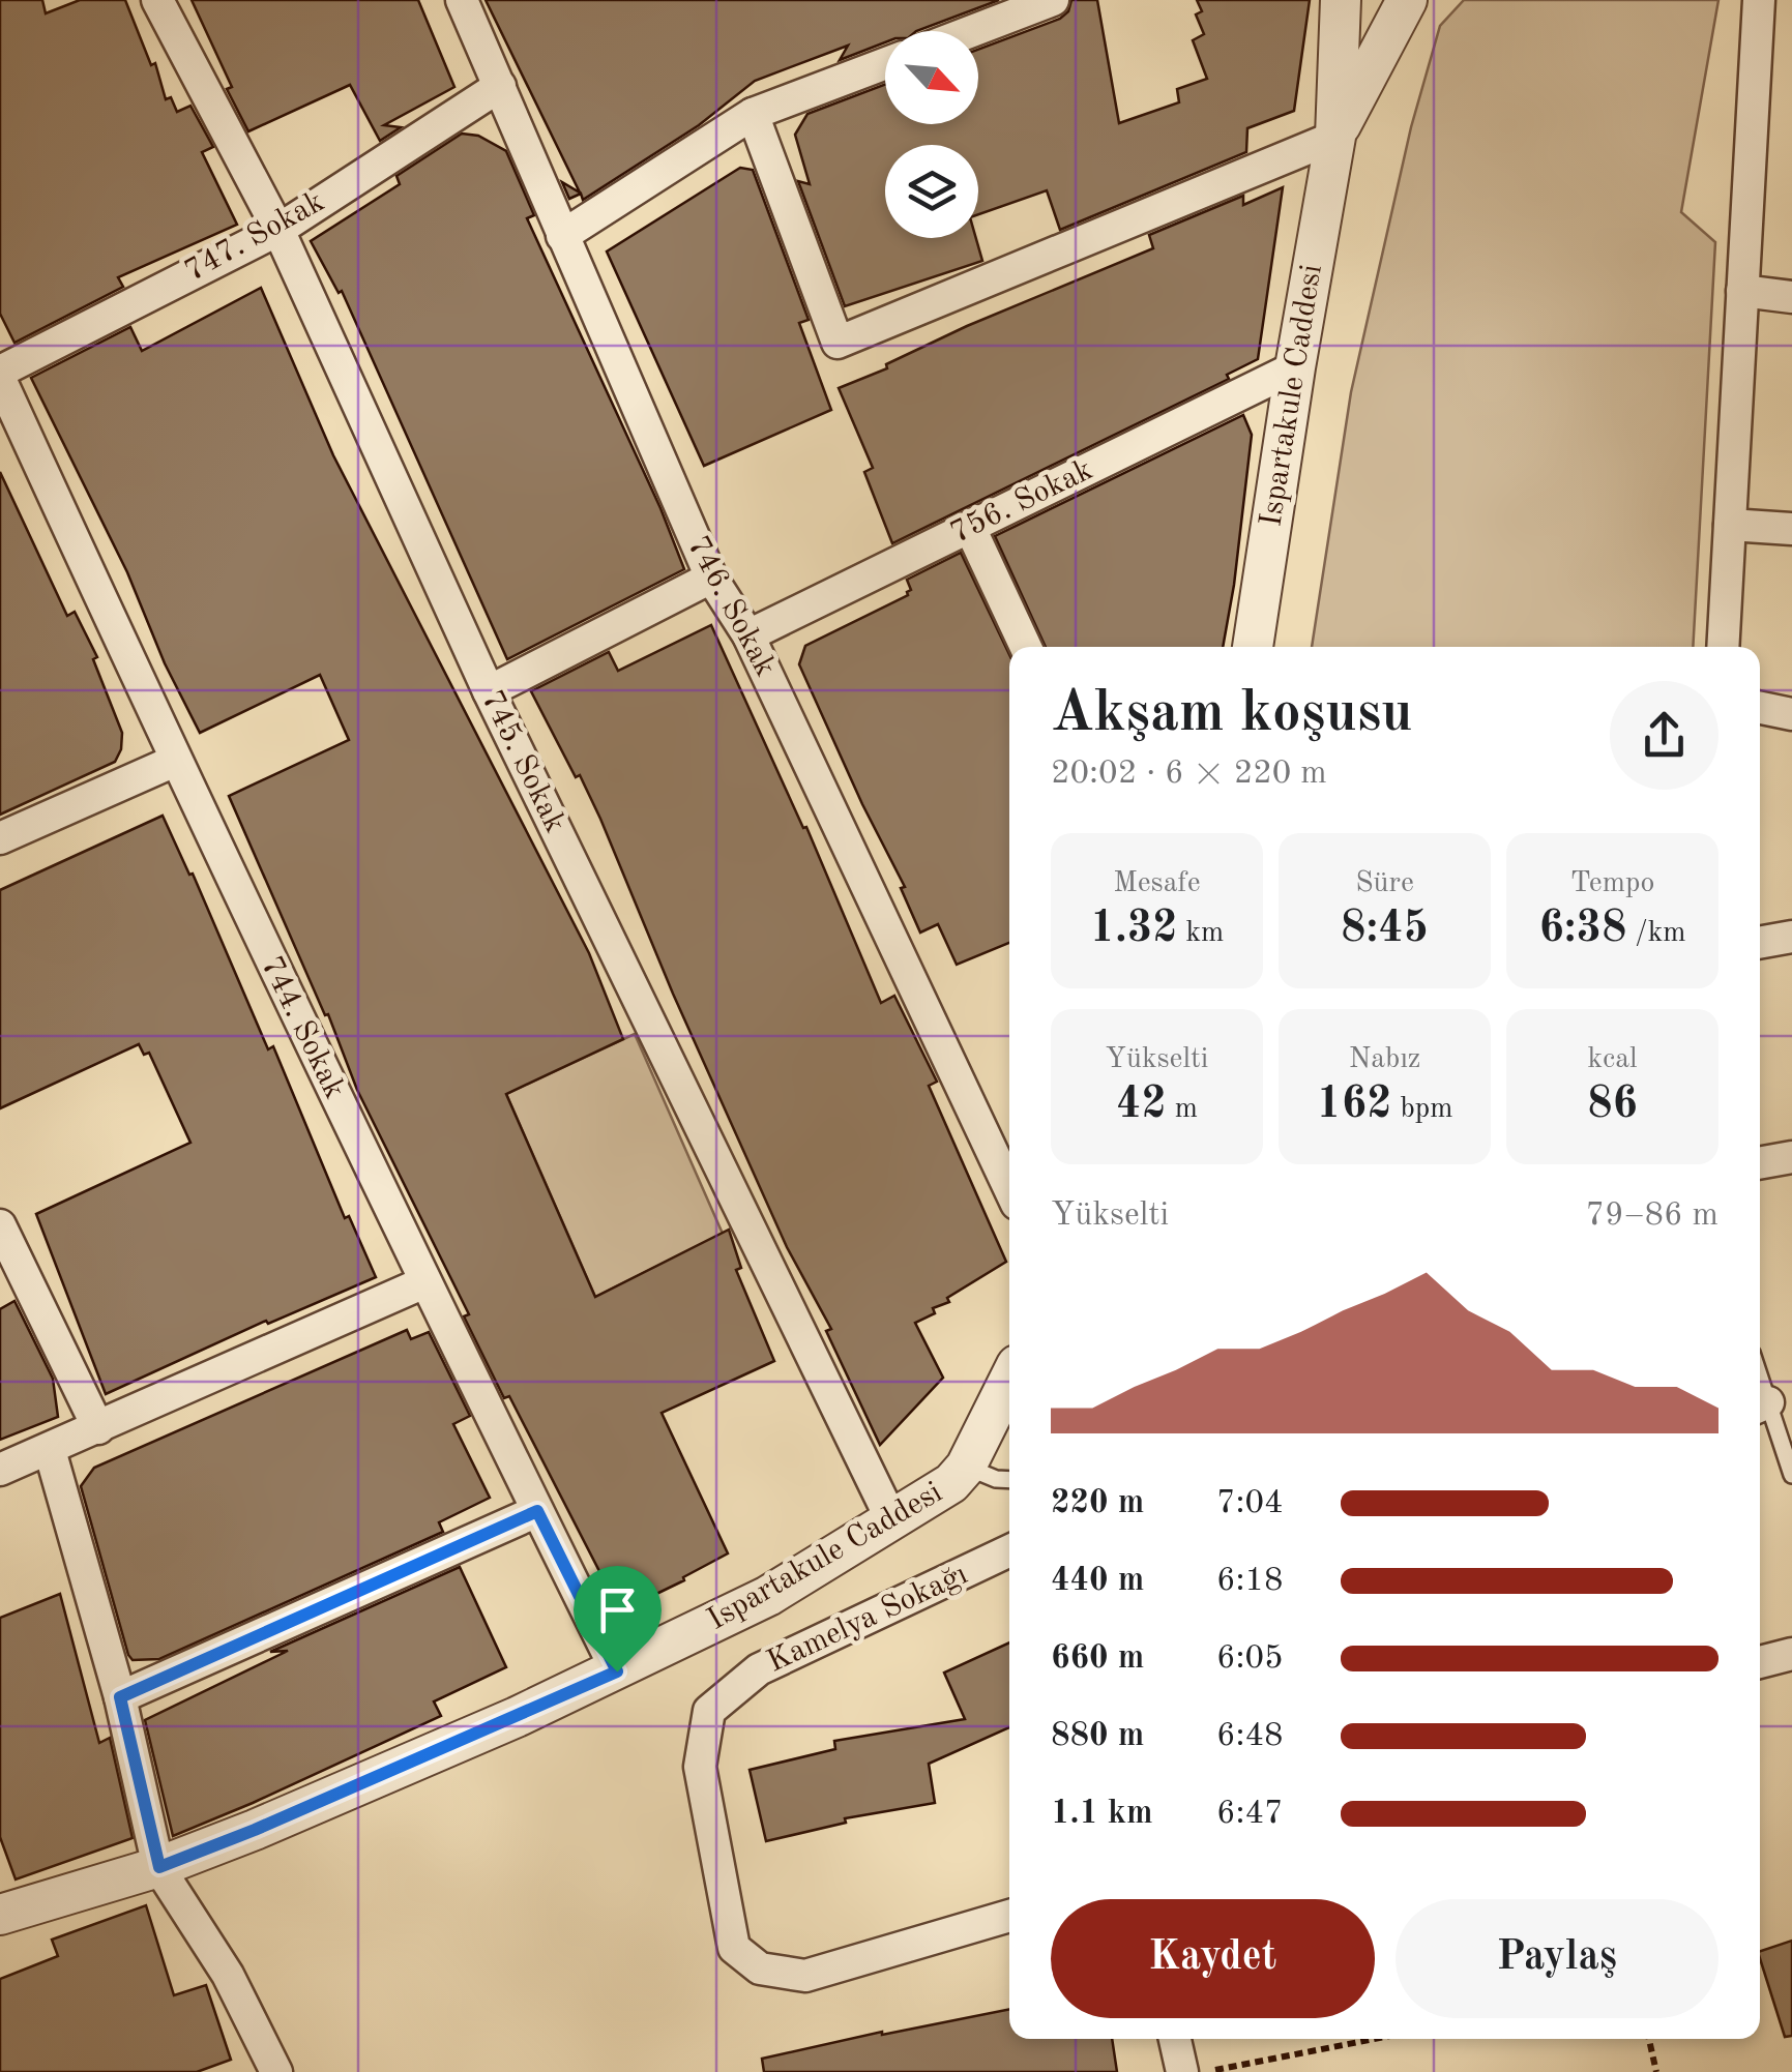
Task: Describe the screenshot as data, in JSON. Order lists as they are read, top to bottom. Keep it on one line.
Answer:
{"streets":{"street":["747. Sokak","Ispartakule Caddesi","756. Sokak","746. Sokak","745. Sokak","744. Sokak","Kamelya Sokağı"]},"crossings":[["747. Sokak","746. Sokak"],["747. Sokak","745. Sokak"],["747. Sokak","744. Sokak"],["Ispartakule Caddesi","756. Sokak"],["Ispartakule Caddesi","745. Sokak"],["Ispartakule Caddesi","744. Sokak"],["756. Sokak","746. Sokak"]],"north":"bottom right","page":{"heading":["Akşam koşusu","20:02 · 6 × 220 m"],"stats":[["Mesafe","1.32 km"],["Süre","8:45"],["Tempo","6:38 /km"],["Yükselti","42 m"],["Nabız","162 bpm"],["kcal","86"]],"chart":["Yükselti","79–86 m"],"list":[{"name":"220 m","note":"7:04"},{"name":"440 m","note":"6:18"},{"name":"660 m","note":"6:05"},{"name":"880 m","note":"6:48"},{"name":"1.1 km","note":"6:47"}],"buttons":["Kaydet","Paylaş"]}}
